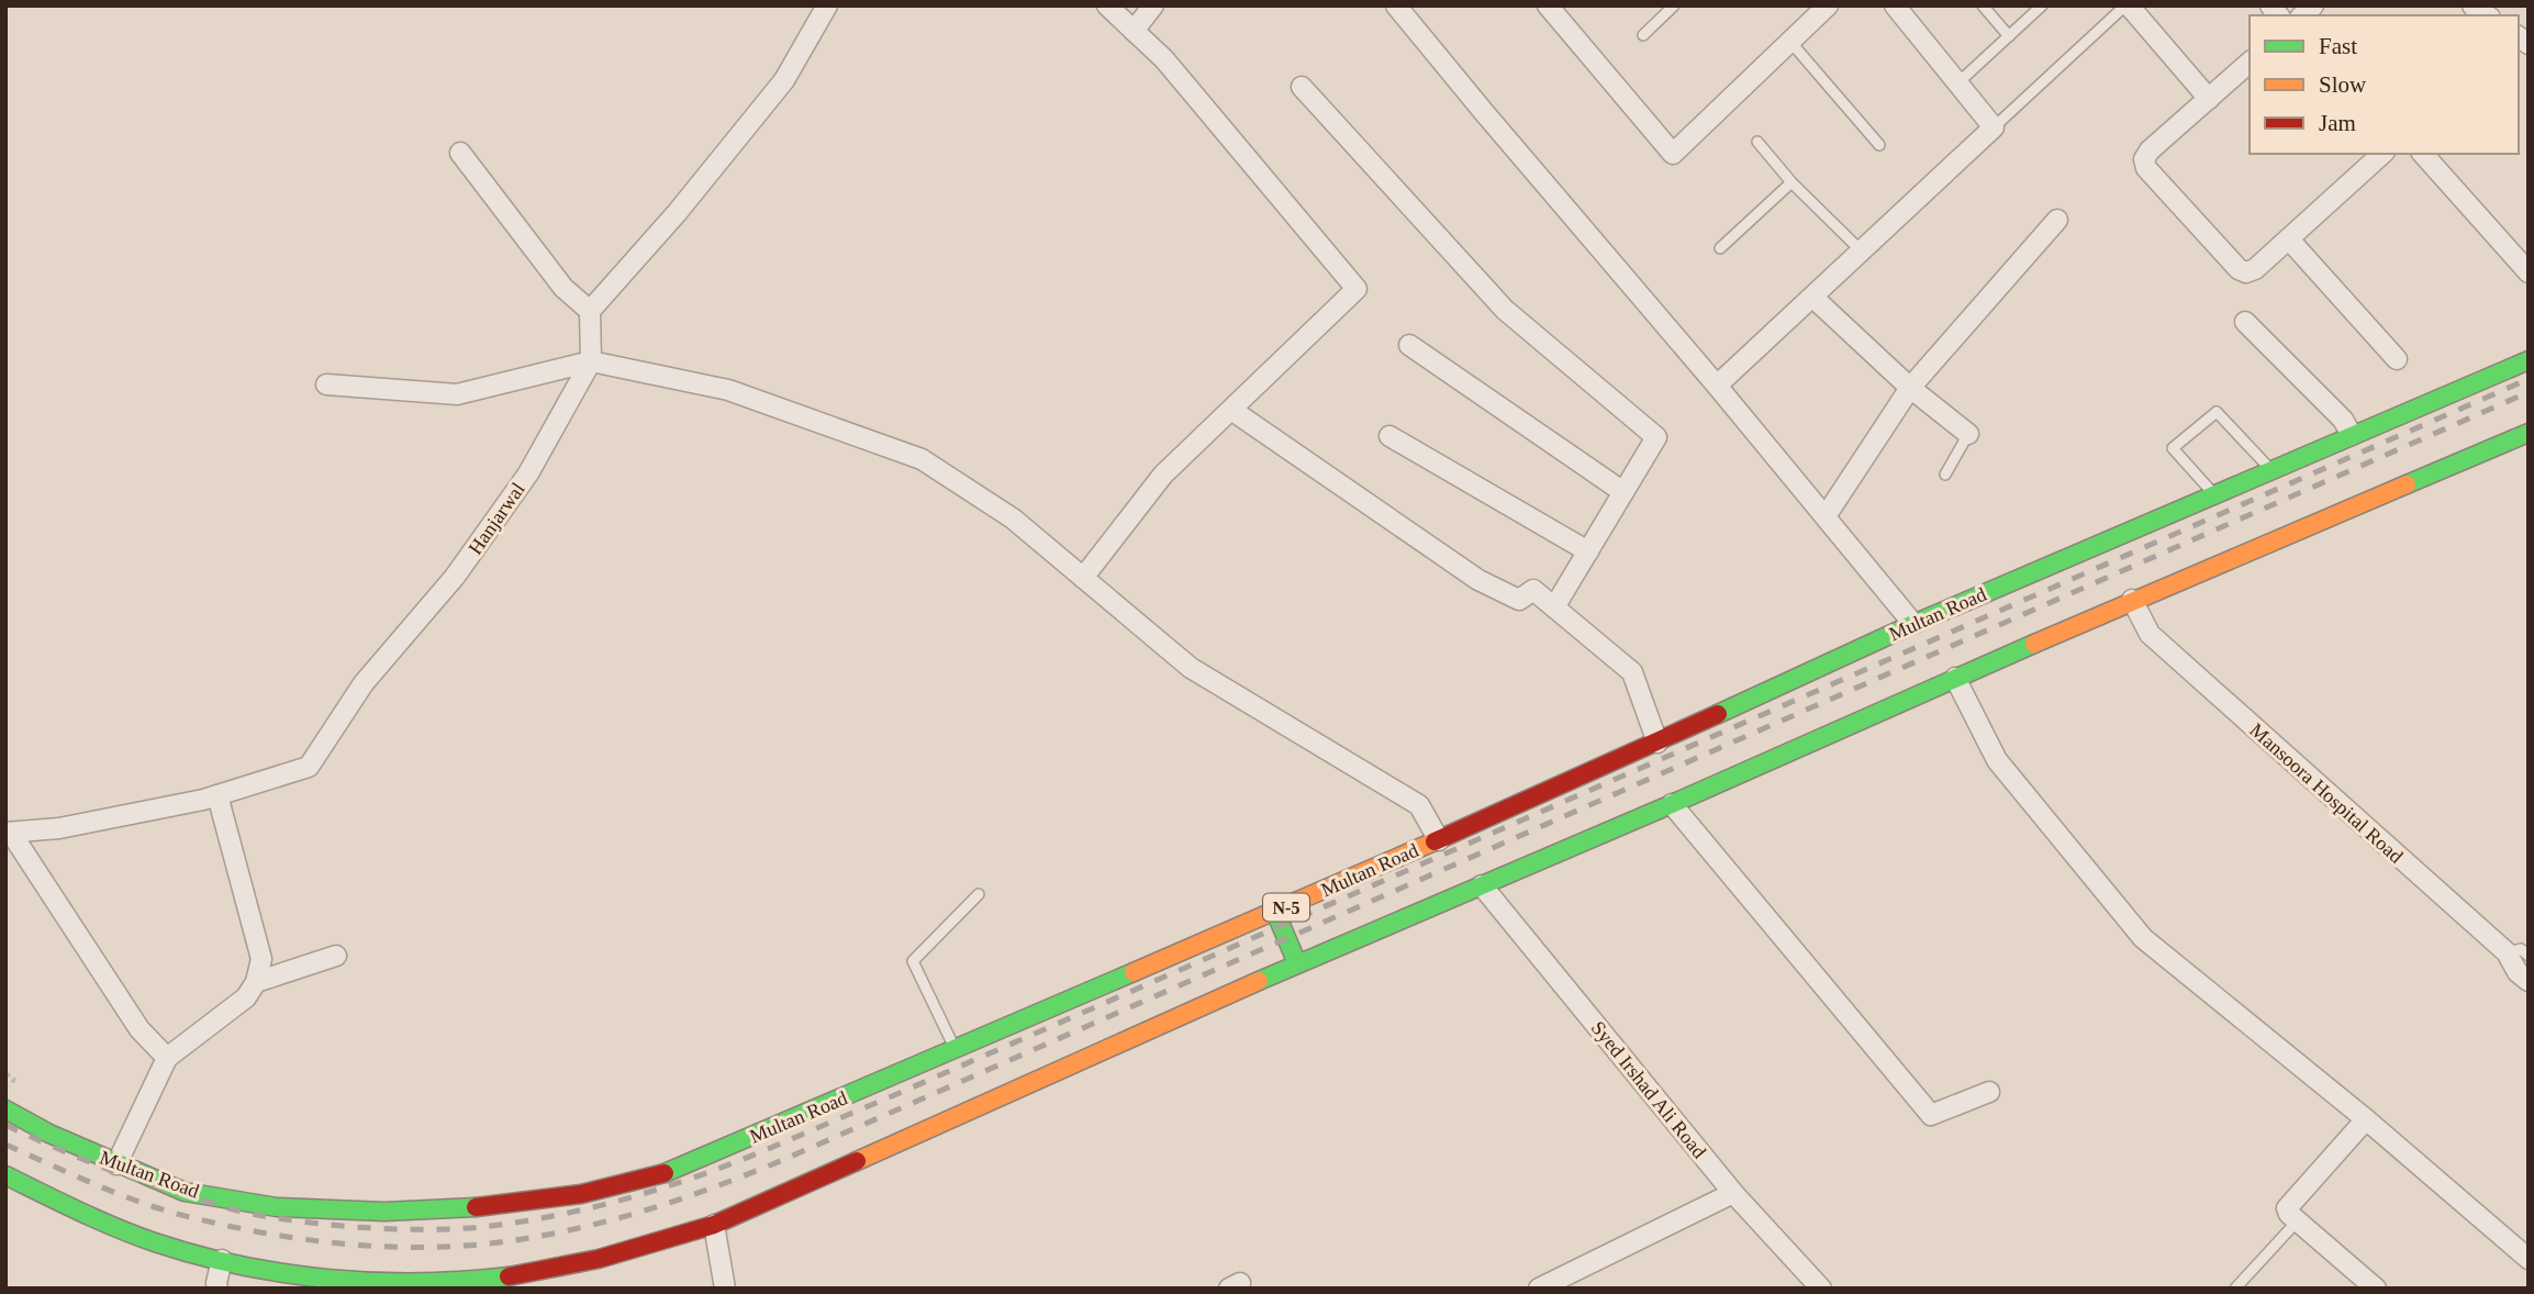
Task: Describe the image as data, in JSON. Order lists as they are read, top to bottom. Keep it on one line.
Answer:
{"streets":{"main road":["Multan Road","N-5"],"street":["Hanjarwal","Mansoora Hospital Road","Syed Irshad Ali Road"]},"legend":["Fast","Slow","Jam"]}
